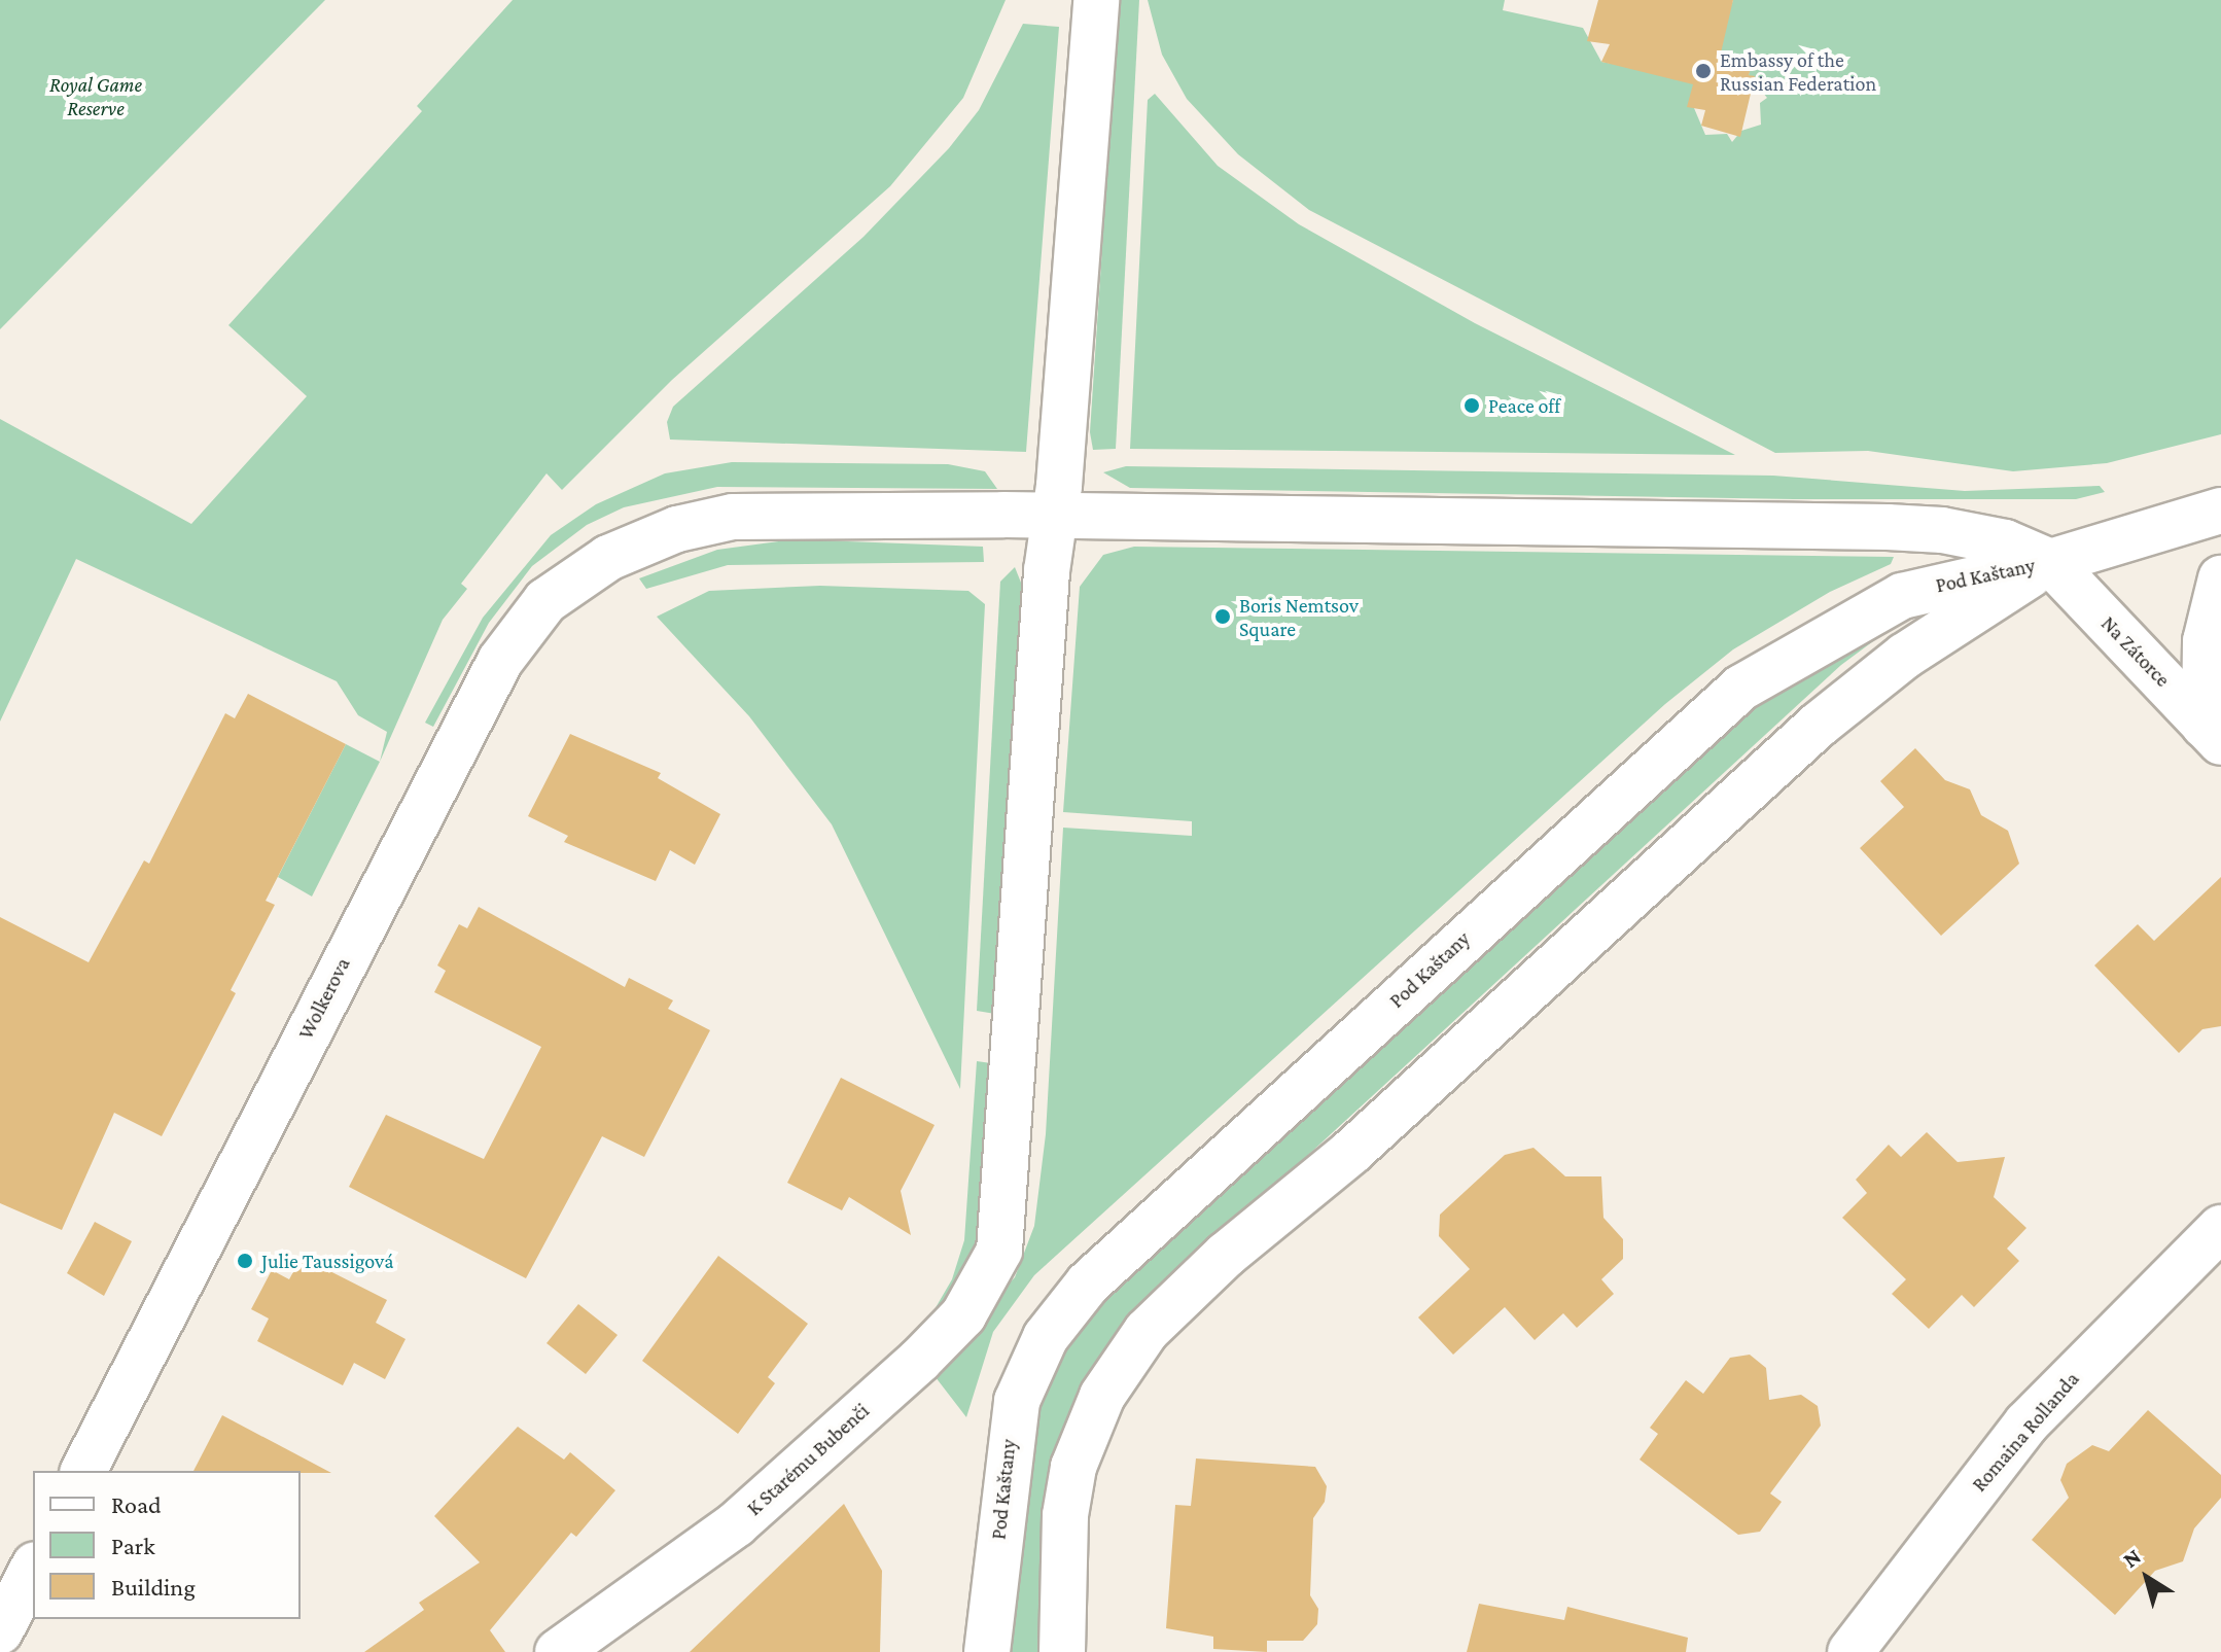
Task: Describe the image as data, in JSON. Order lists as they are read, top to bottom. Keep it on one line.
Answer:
{"streets":{"street":["Pod Kaštany","Na Zátorce","Wolkerova","Romaina Rollanda","K Starému Bubenči"]},"crossings":[["Pod Kaštany","Na Zátorce"],["Wolkerova","K Starému Bubenči"]],"parks":["Royal Game Reserve"],"places":["Embassy of the Russian Federation","Peace off","Boris Nemtsov Square","Julie Taussigová"],"legend":["Road","Park","Building"],"north":"top left"}
